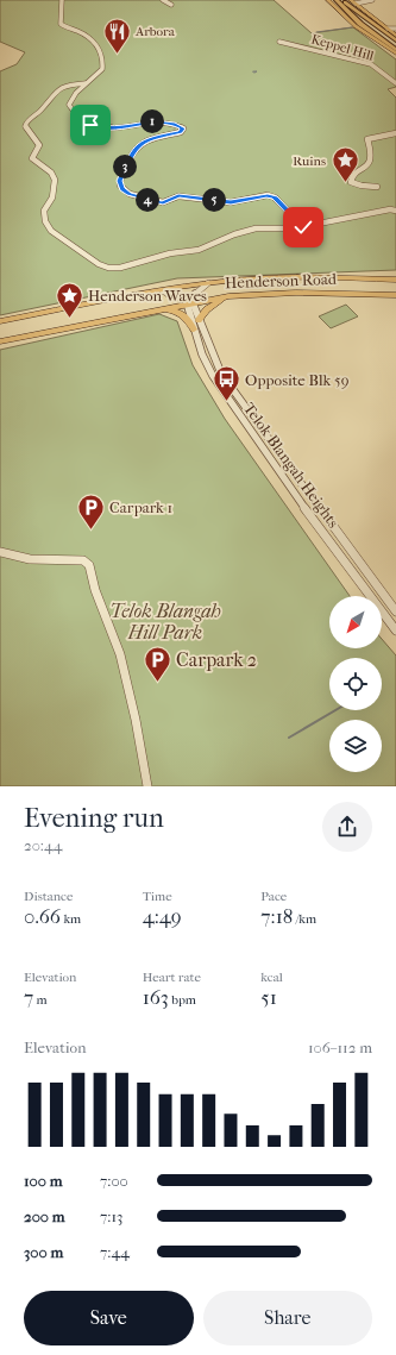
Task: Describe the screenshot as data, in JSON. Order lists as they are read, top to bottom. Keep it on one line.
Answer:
{"streets":{"main road":["Henderson Road"],"street":["Keppel Hill","Telok Blangah Heights"]},"crossings":[["Henderson Road","Telok Blangah Heights"]],"parks":["Telok Blangah Hill Park"],"places":{"restaurant":["Arbora"],"place":["Ruins","Henderson Waves"],"bus stop":["Opposite Blk 59"],"parking":["Carpark 1","Carpark 2"]},"north":"bottom left","page":{"pins":["1","3","4","5"],"heading":["Evening run","20:44"],"stats":[["Distance","0.66 km"],["Time","4:49"],["Pace","7:18 /km"],["Elevation","7 m"],["Heart rate","163 bpm"],["kcal","51"]],"chart":["Elevation","106–112 m"],"list":[{"name":"100 m","note":"7:00"},{"name":"200 m","note":"7:13"},{"name":"300 m","note":"7:44"}],"buttons":["Save","Share"]}}
